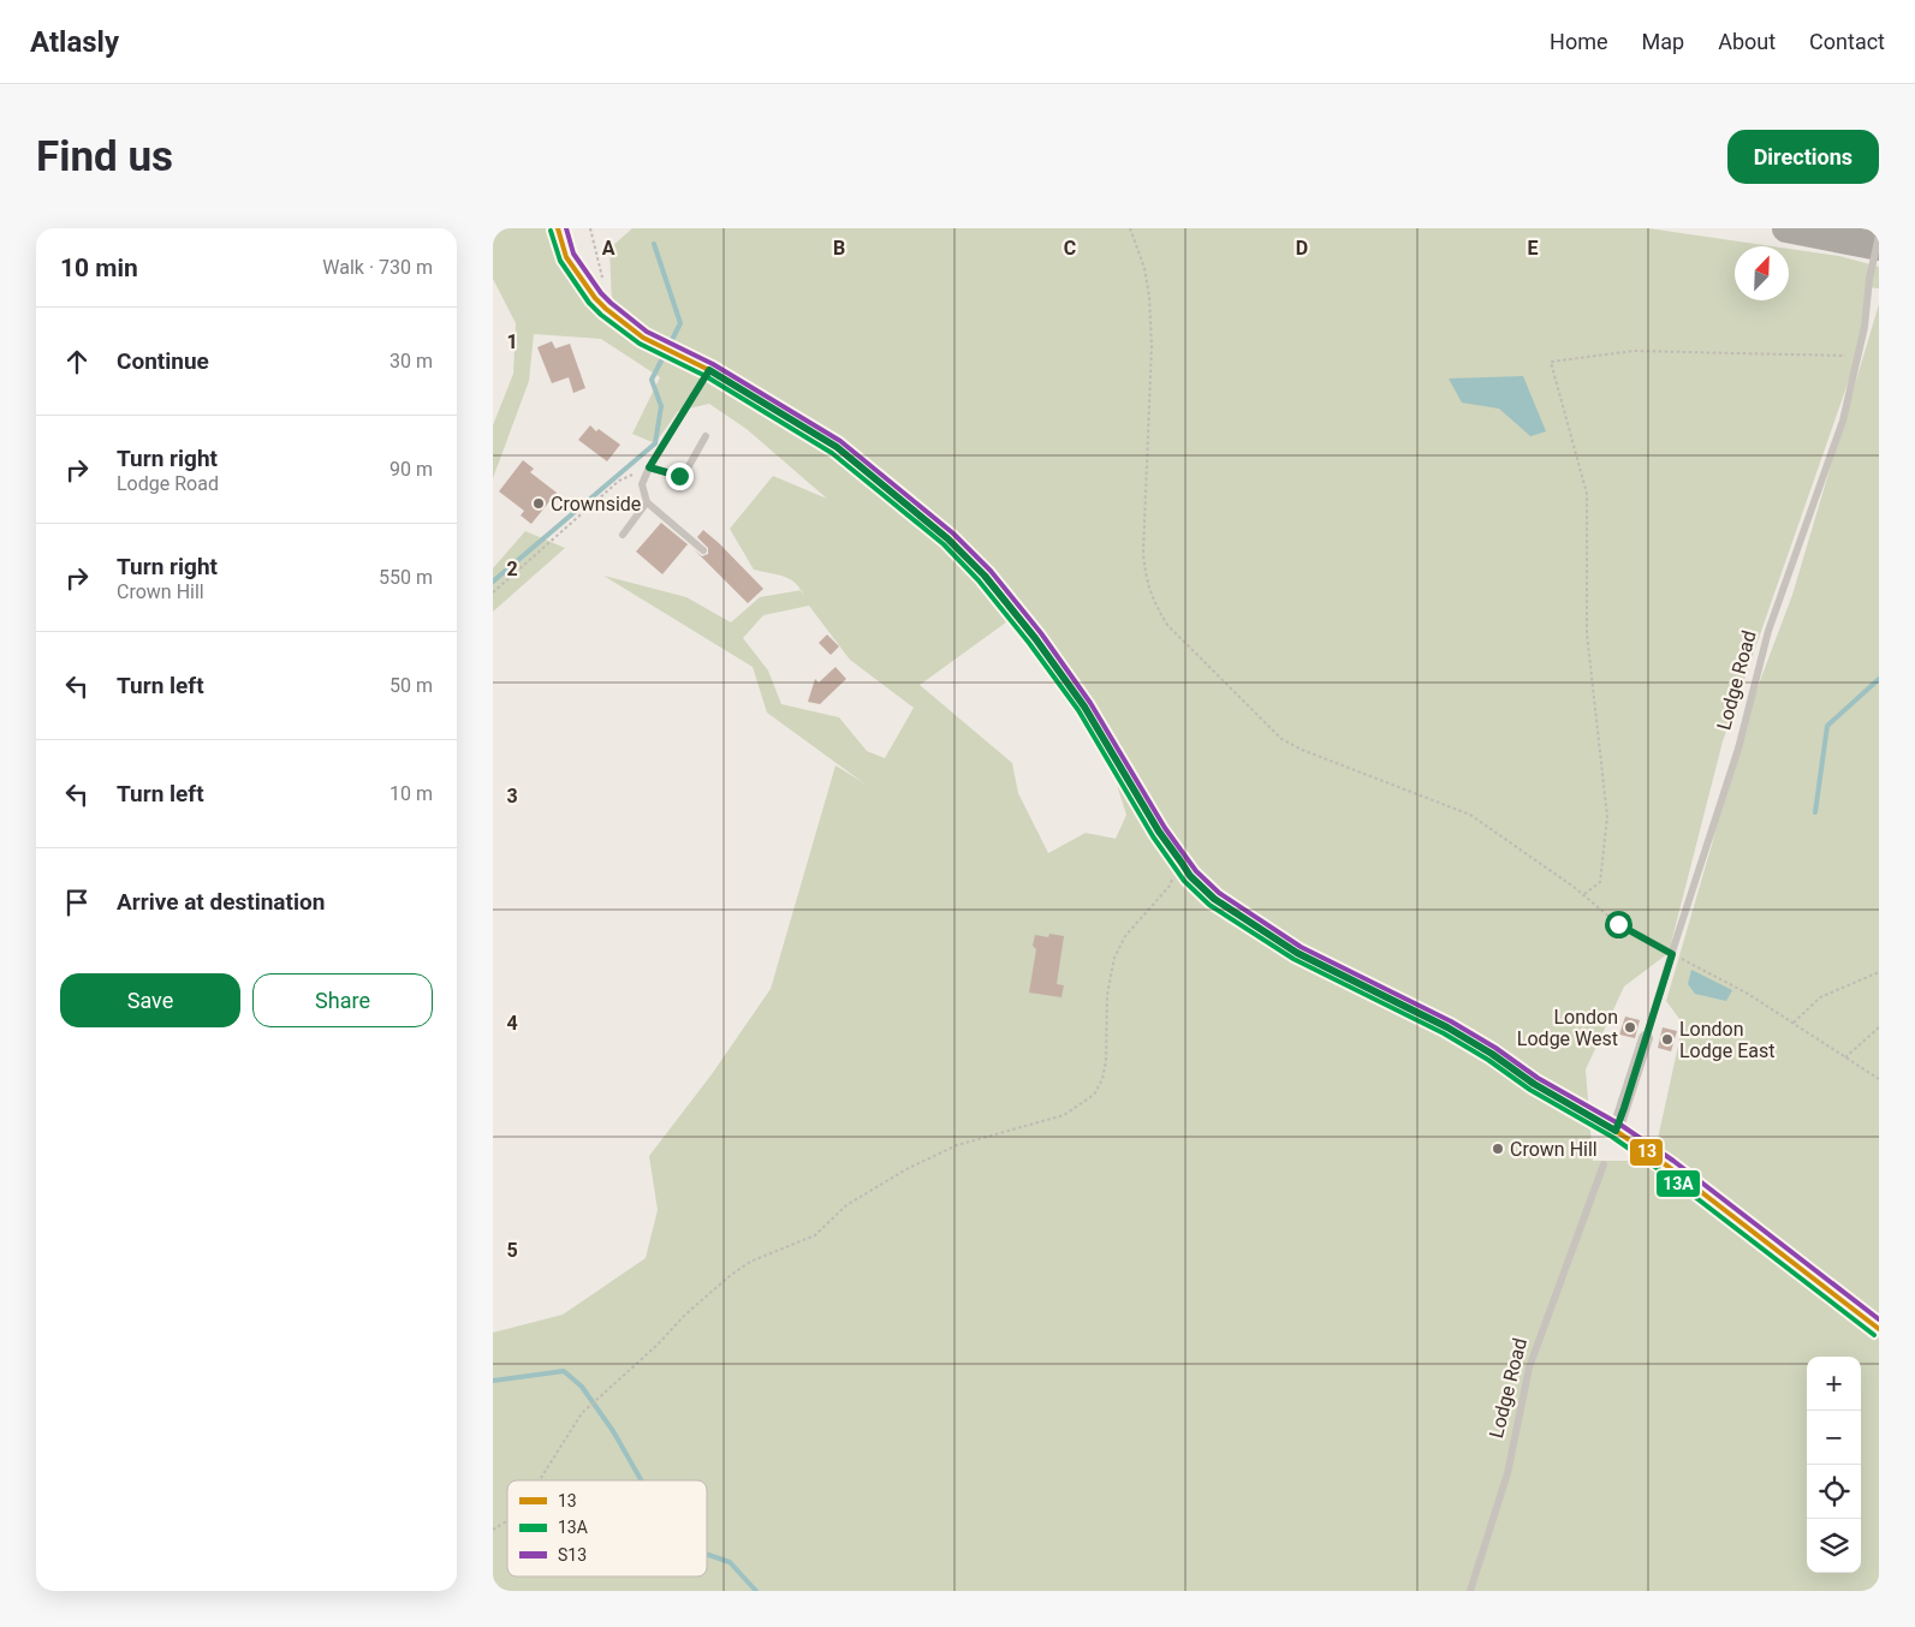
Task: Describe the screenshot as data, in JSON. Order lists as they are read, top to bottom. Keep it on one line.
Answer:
{"streets":{"street":["Lodge Road"]},"places":["Crownside","London Lodge West","London Lodge East","Crown Hill"],"lines":["transit line 13","transit line S13","transit line 13A"],"legend":["13","13A","S13"],"north":"top right","page":{"header":"Atlasly","nav":["Home","Map","About","Contact"],"buttons":["Directions",["Save","Share"]],"title":"Find us","heading":["10 min","Walk · 730 m"],"list":[["Continue","30 m"],["Turn right","Lodge Road","90 m"],["Turn right","Crown Hill","550 m"],["Turn left","50 m"],["Turn left","10 m"],"Arrive at destination"],"map_buttons":["+","−"]},"grid":{"columns":["A","B","C","D","E"],"rows":["1","2","3","4","5"]}}
